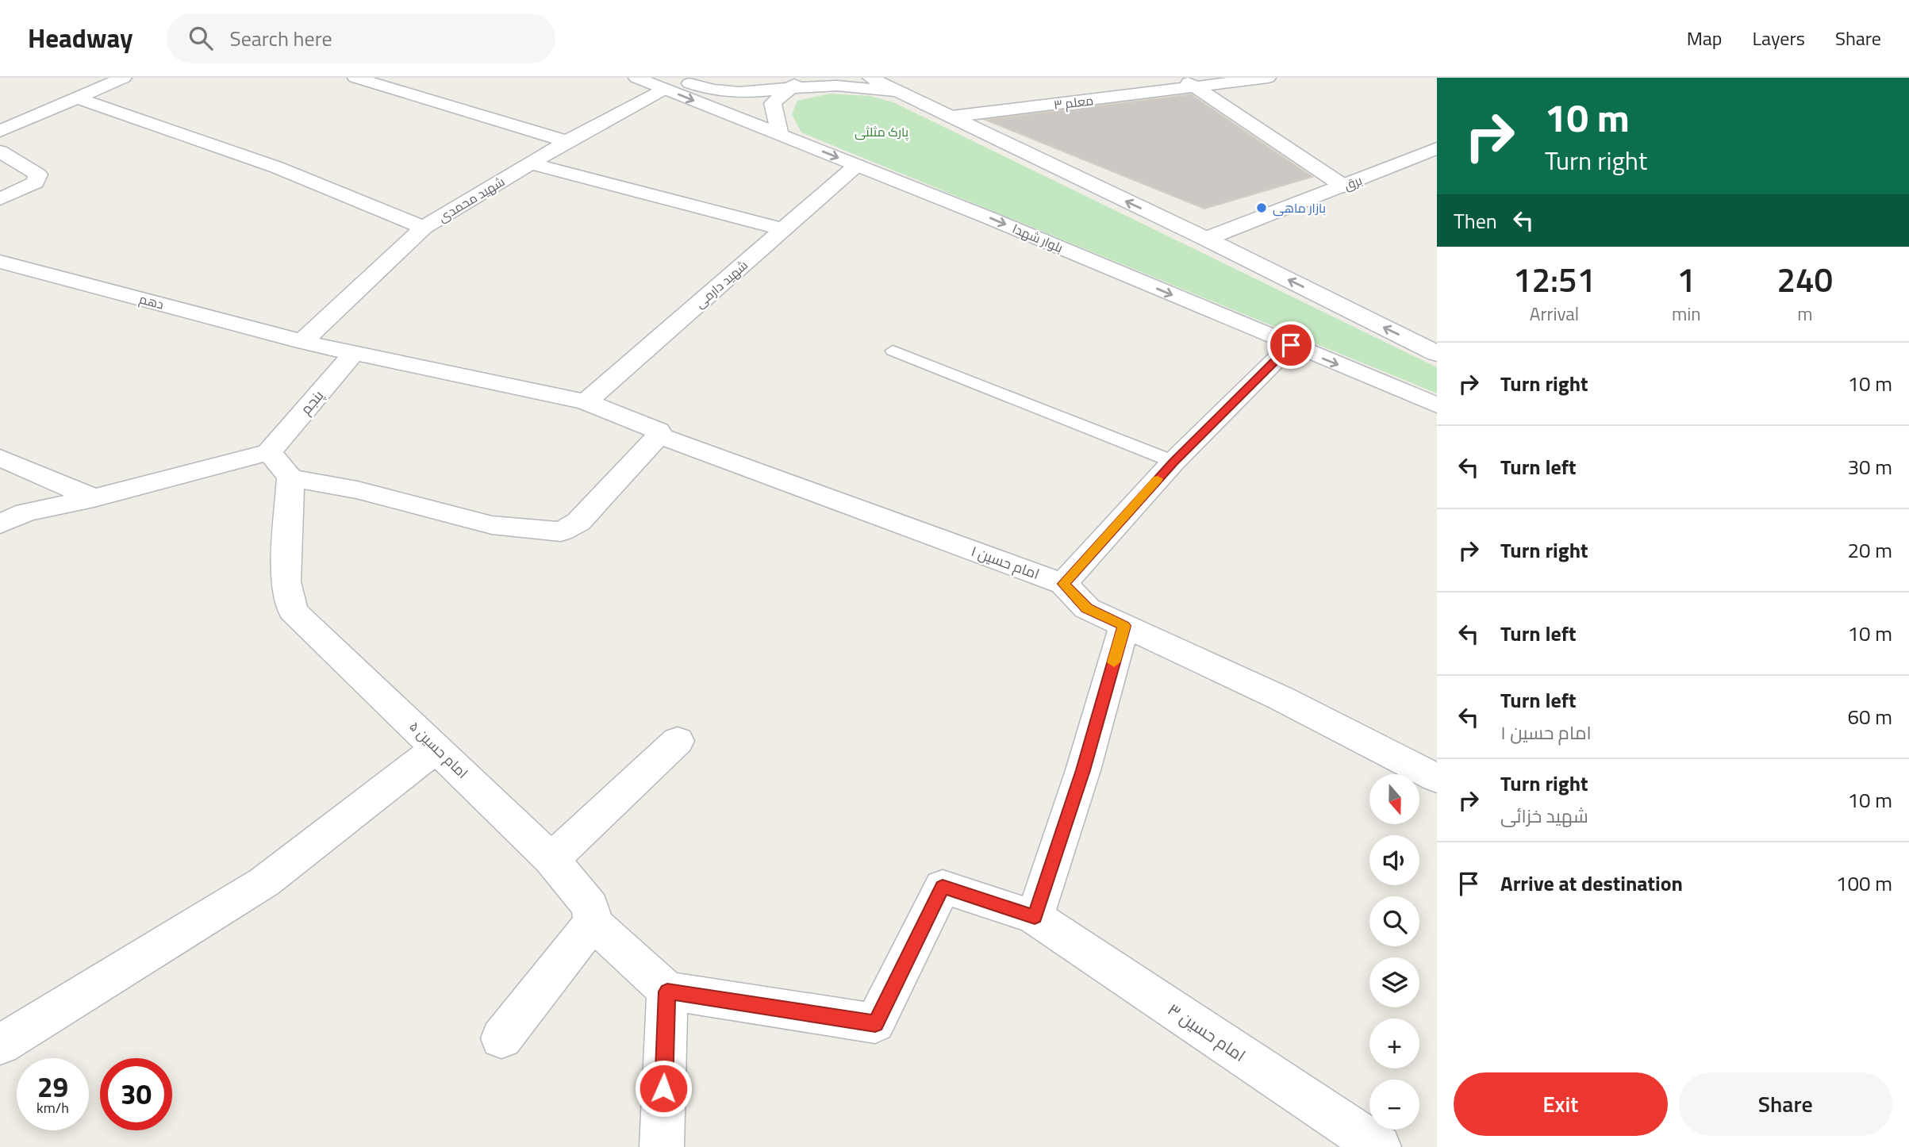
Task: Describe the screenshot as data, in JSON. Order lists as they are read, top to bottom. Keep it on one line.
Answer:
{"streets":{"street":["معلم ۳","برق","شهید محمدی","بلوار شهدا","شهید دارمی","دهم","پنجم","امام حسین ۱","امام حسین ۵","امام حسین ۳"]},"crossings":[["شهید محمدی","بلوار شهدا"],["شهید محمدی","دهم"],["بلوار شهدا","شهید دارمی"],["شهید دارمی","دهم"],["شهید دارمی","امام حسین ۱"],["دهم","پنجم"],["دهم","امام حسین ۱"],["امام حسین ۵","امام حسین ۳"]],"parks":["پارک مثلثی"],"places":["بازار ماهی"],"north":"bottom","page":{"header":"Headway","search":"Search here","nav":["Map","Layers","Share"],"turn":["10 m","Turn right"],"then":"Then","eta":["12:51","Arrival","1","min","240","m"],"list":[{"name":"Turn right","value":"10 m"},{"name":"Turn left","value":"30 m"},{"name":"Turn right","value":"20 m"},{"name":"Turn left","value":"10 m"},{"name":"Turn left","note":"امام حسین ۱","value":"60 m"},{"name":"Turn right","note":"شهید خزائی","value":"10 m"},{"name":"Arrive at destination","value":"100 m"}],"map_buttons":["+","−"],"speed":"29 km/h","limit":"30","buttons":["Exit","Share"]}}
